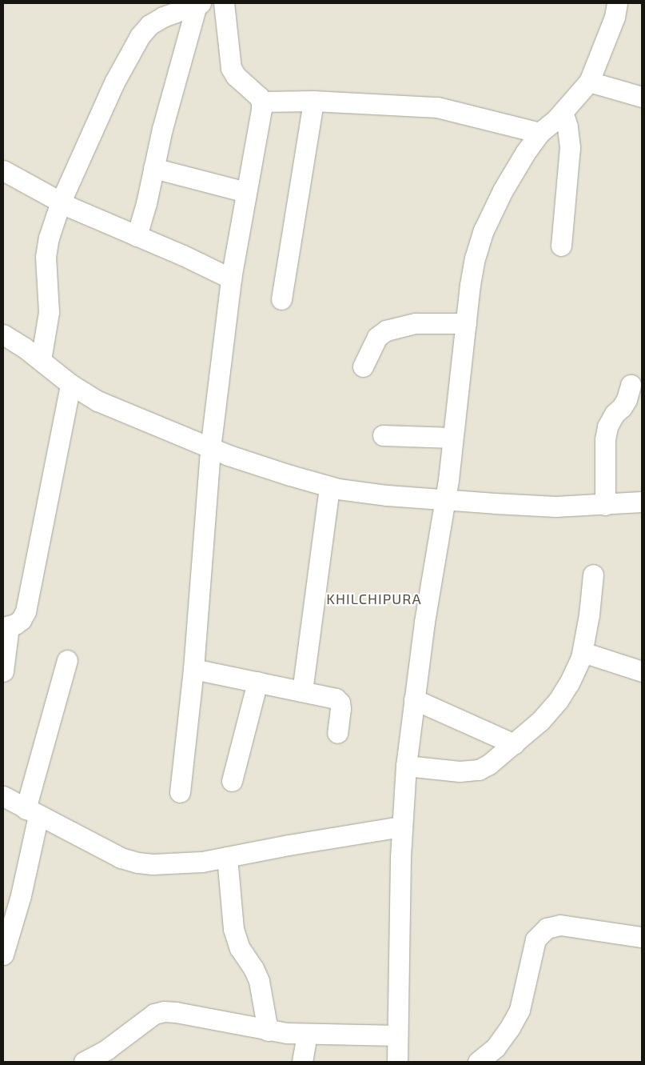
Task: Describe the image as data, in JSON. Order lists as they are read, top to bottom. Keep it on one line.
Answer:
{"districts":["KHILCHIPURA"]}
